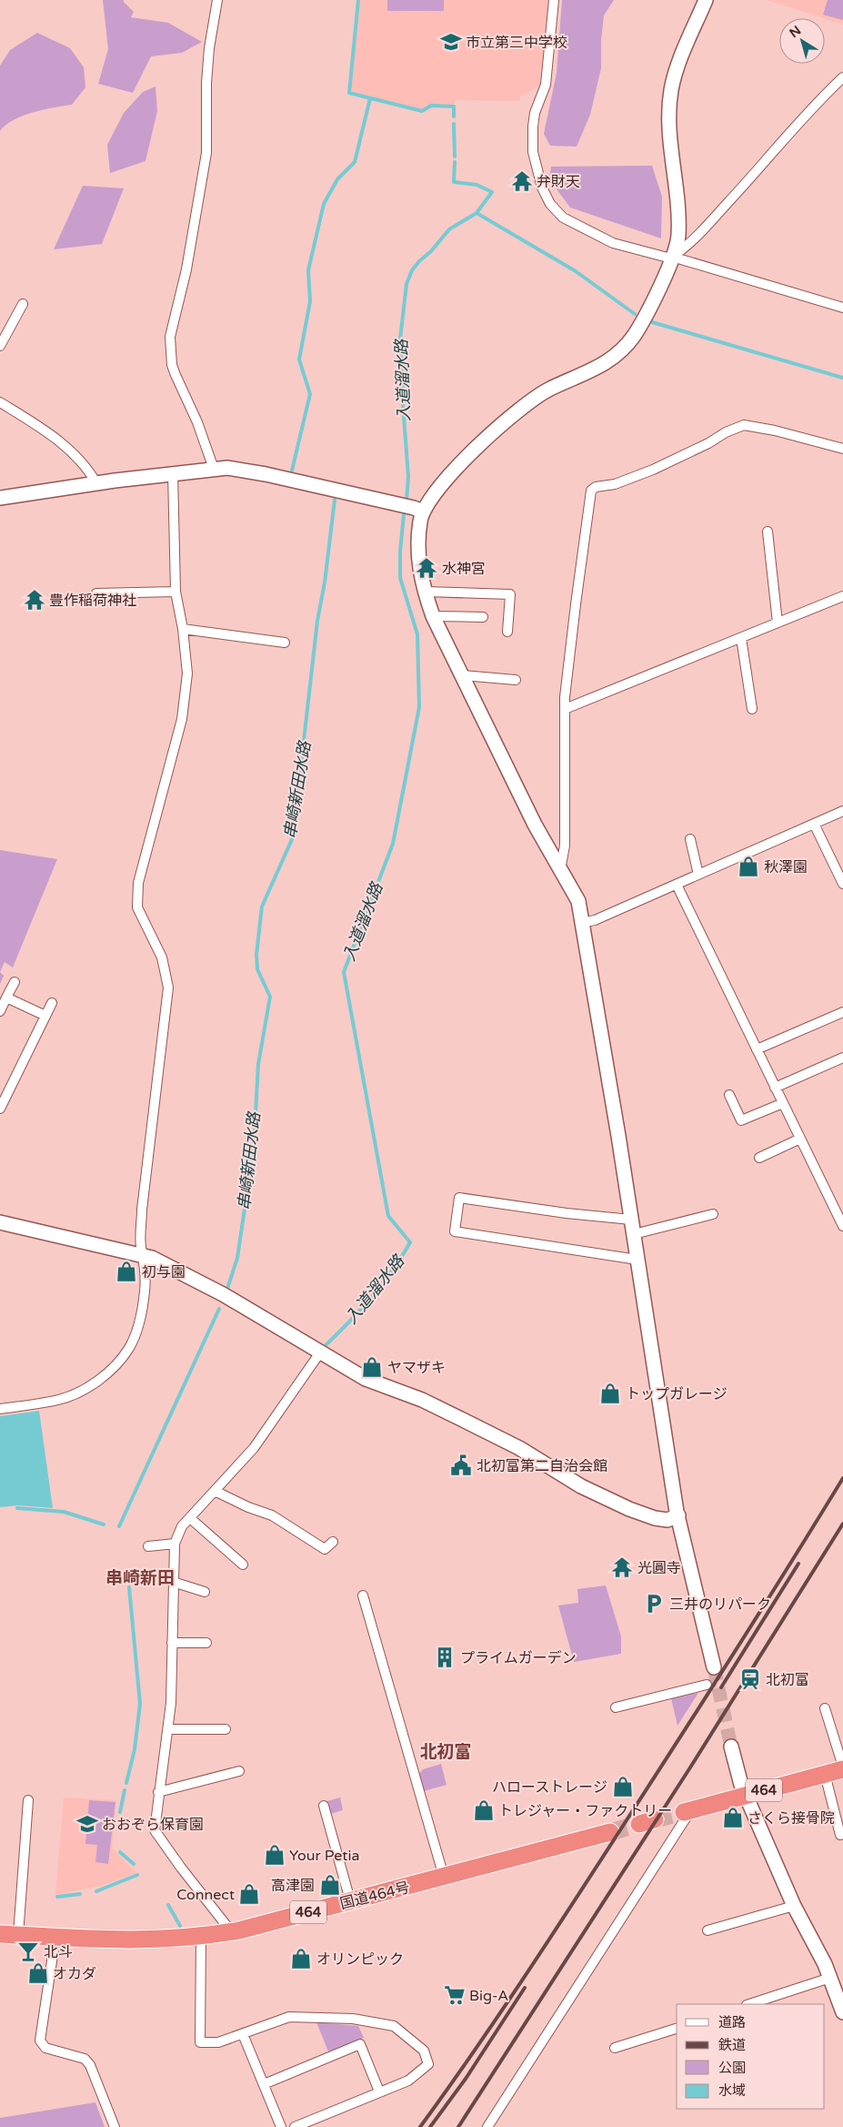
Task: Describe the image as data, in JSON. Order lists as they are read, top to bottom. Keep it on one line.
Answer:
{"streets":{"highway":["464","国道464号"]},"districts":["串崎新田","北初富"],"water":["入道溜水路","串崎新田水路"],"places":{"school or university":["市立第三中学校","おおぞら保育園"],"temple":["弁財天","水神宮","豊作稲荷神社","光圓寺"],"shop":["秋澤園","初与園","ヤマザキ","トップガレージ","ハローストレージ","トレジャー・ファクトリー","さくら接骨院","Your Petia","高津園","Connect","オリンピック","オカダ"],"public building":["北初富第二自治会館"],"parking":["三井のリパーク"],"building":["プライムガーデン"],"station":["北初富"],"bar":["北斗"],"supermarket":["Big-A"]},"legend":["道路","鉄道","公園","水域"],"north":"top left"}
